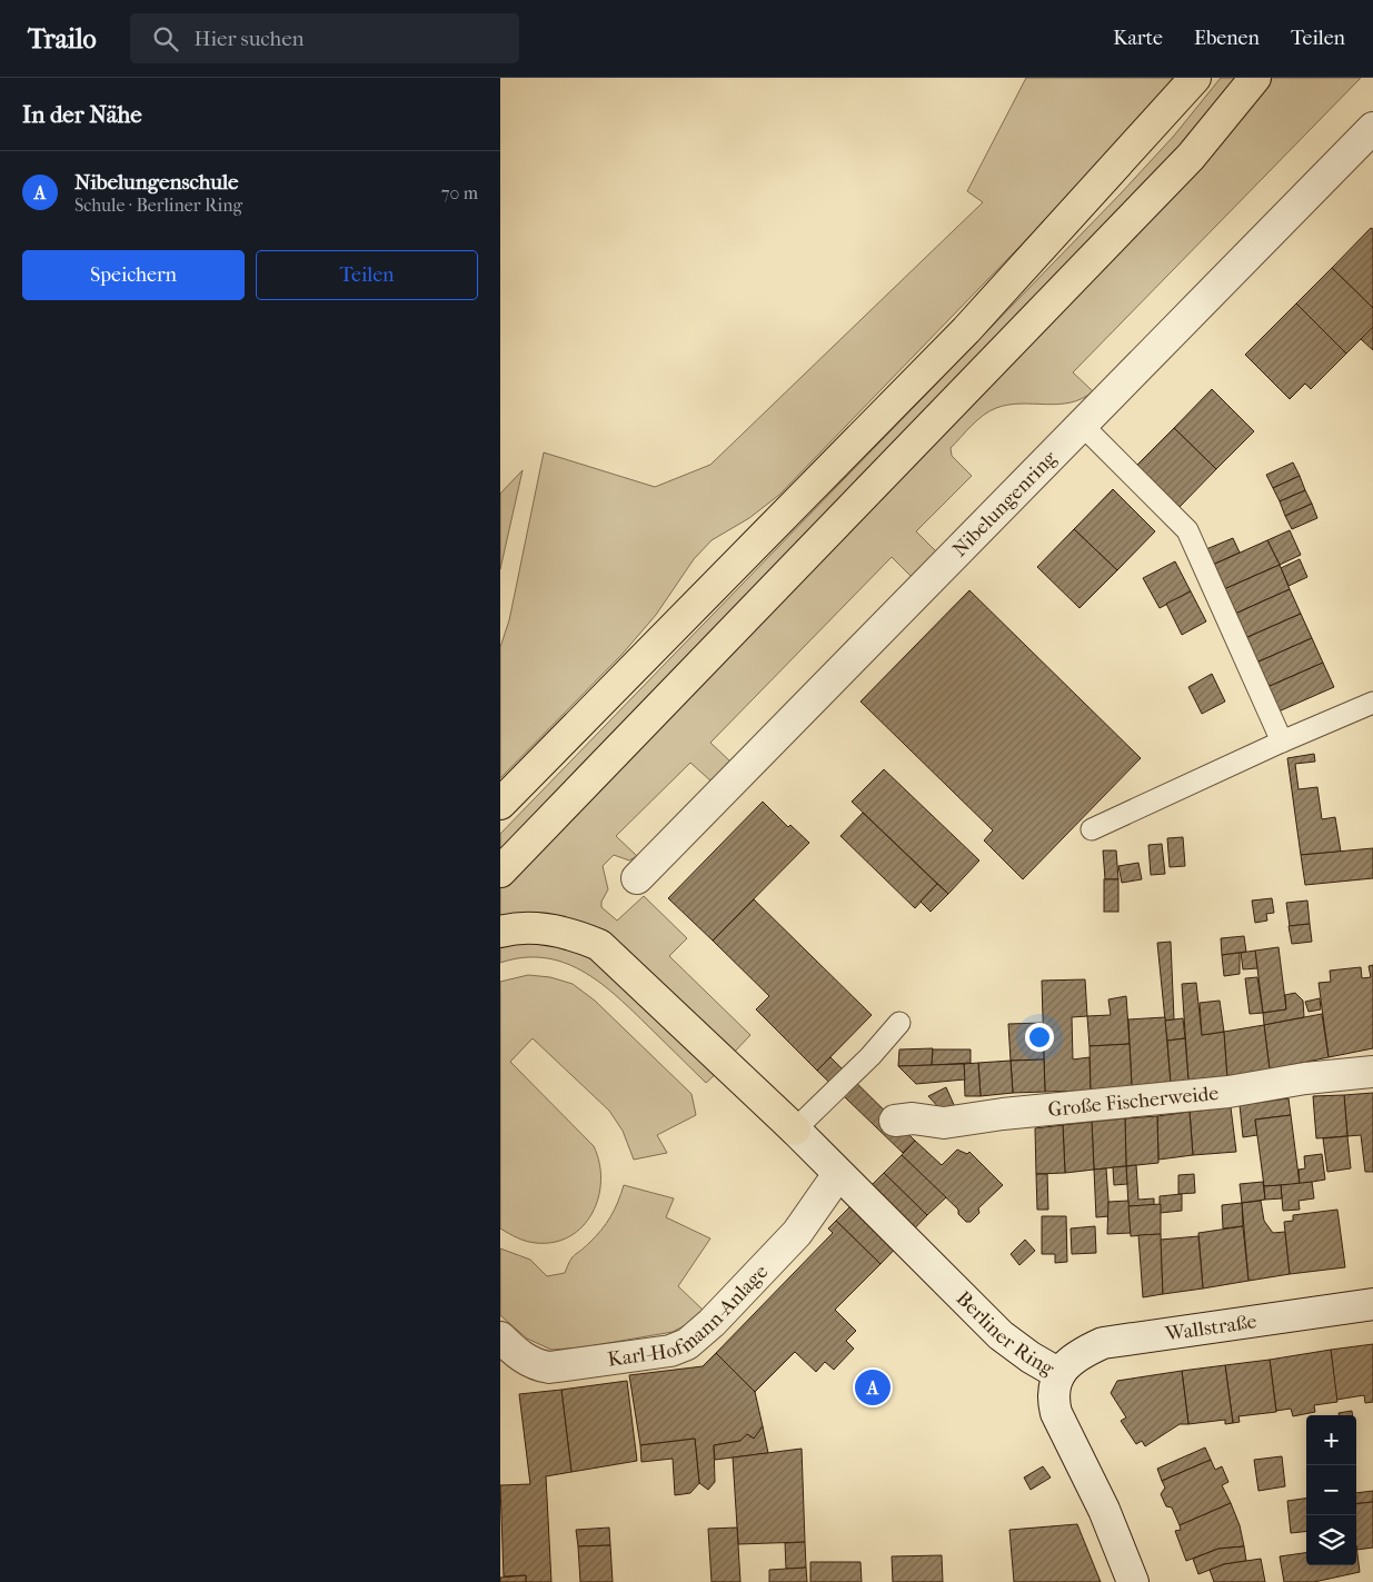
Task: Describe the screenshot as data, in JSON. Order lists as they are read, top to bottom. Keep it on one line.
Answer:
{"streets":{"street":["Nibelungenring","Große Fischerweide","Karl-Hofmann-Anlage","Wallstraße","Berliner Ring"]},"crossings":[["Karl-Hofmann-Anlage","Berliner Ring"],["Wallstraße","Berliner Ring"]],"page":{"header":"Trailo","search":"Hier suchen","nav":["Karte","Ebenen","Teilen"],"heading":"In der Nähe","list":[{"mark":"A","name":"Nibelungenschule","note":"Schule · Berliner Ring","value":"70 m"}],"buttons":["Speichern","Teilen"],"pins":"A","map_buttons":["+","−"]}}
